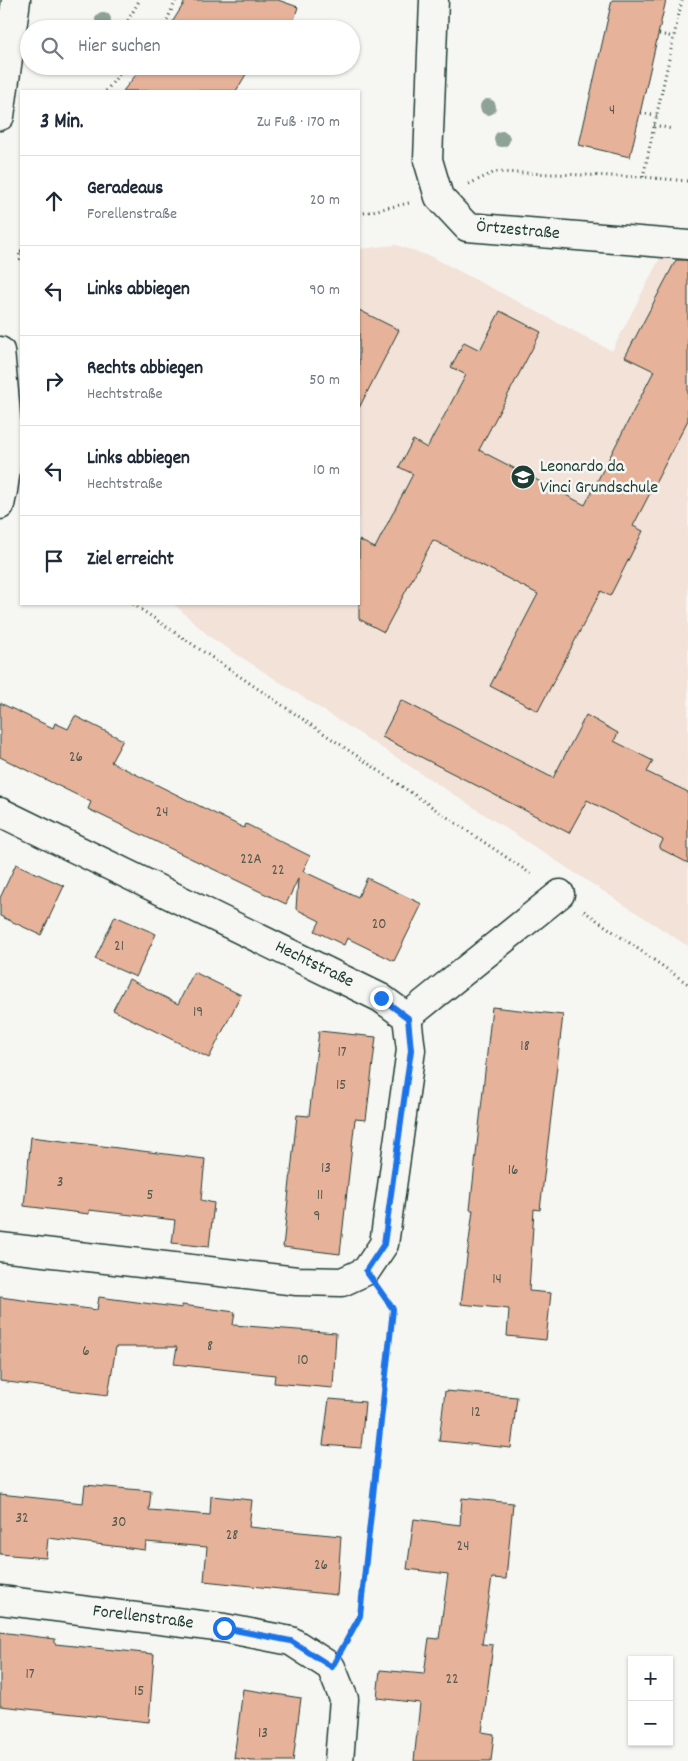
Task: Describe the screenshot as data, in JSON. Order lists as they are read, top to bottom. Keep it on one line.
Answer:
{"streets":{"street":["Örtzestraße","Hechtstraße","Forellenstraße"]},"places":{"school or university":["Leonardo da Vinci Grundschule"]},"house_numbers":["4","26","24","22A","22","20","21","19","18","17","15","13","16","3","5","11","9","14","8","6","10","12","32","30","28","24","26","17","22","15","13"],"page":{"search":"Hier suchen","heading":["3 Min.","Zu Fuß · 170 m"],"list":[["Geradeaus","Forellenstraße","20 m"],["Links abbiegen","90 m"],["Rechts abbiegen","Hechtstraße","50 m"],["Links abbiegen","Hechtstraße","10 m"],"Ziel erreicht"],"map_buttons":["+","−"]}}
